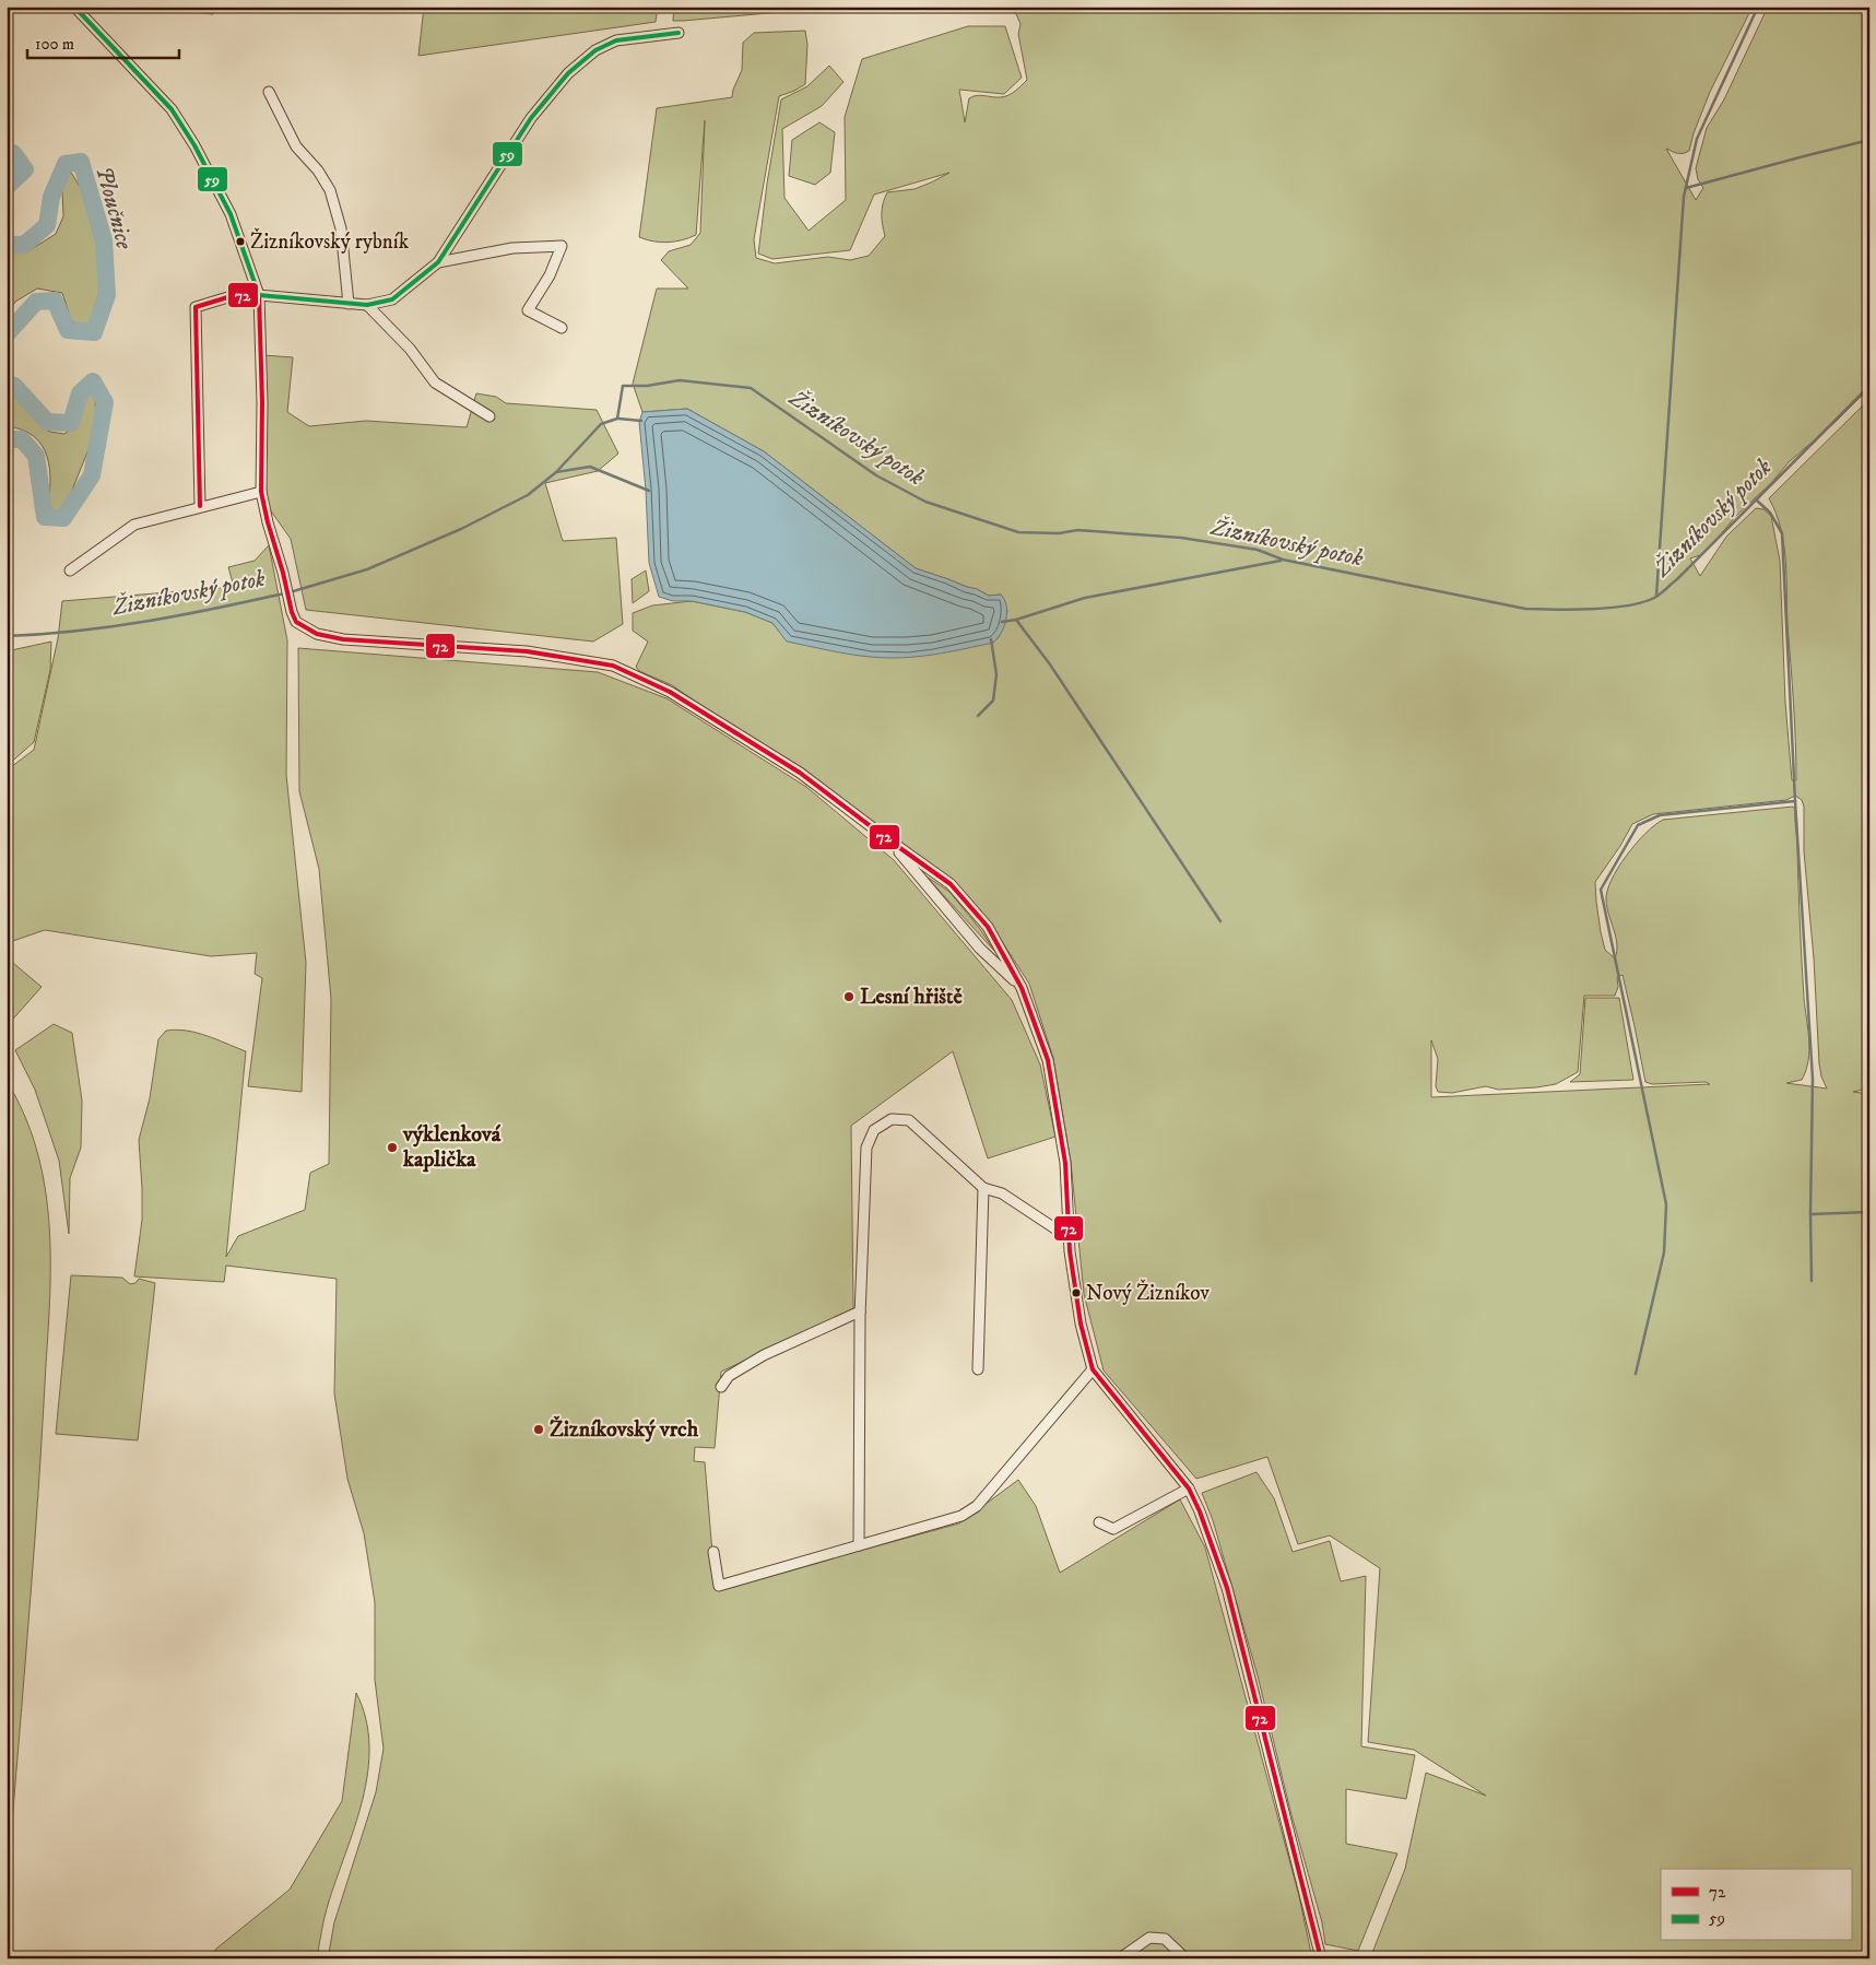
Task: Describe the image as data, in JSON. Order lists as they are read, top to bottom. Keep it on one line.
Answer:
{"water":["Ploučnice","Žizníkovský potok"],"places":["Žizníkovský rybník","Lesní hřiště","výklenková kaplička","Nový Žizníkov","Žizníkovský vrch"],"lines":["transit line 59","transit line 72"],"legend":["72","59"],"scale_bar":"100 m"}
